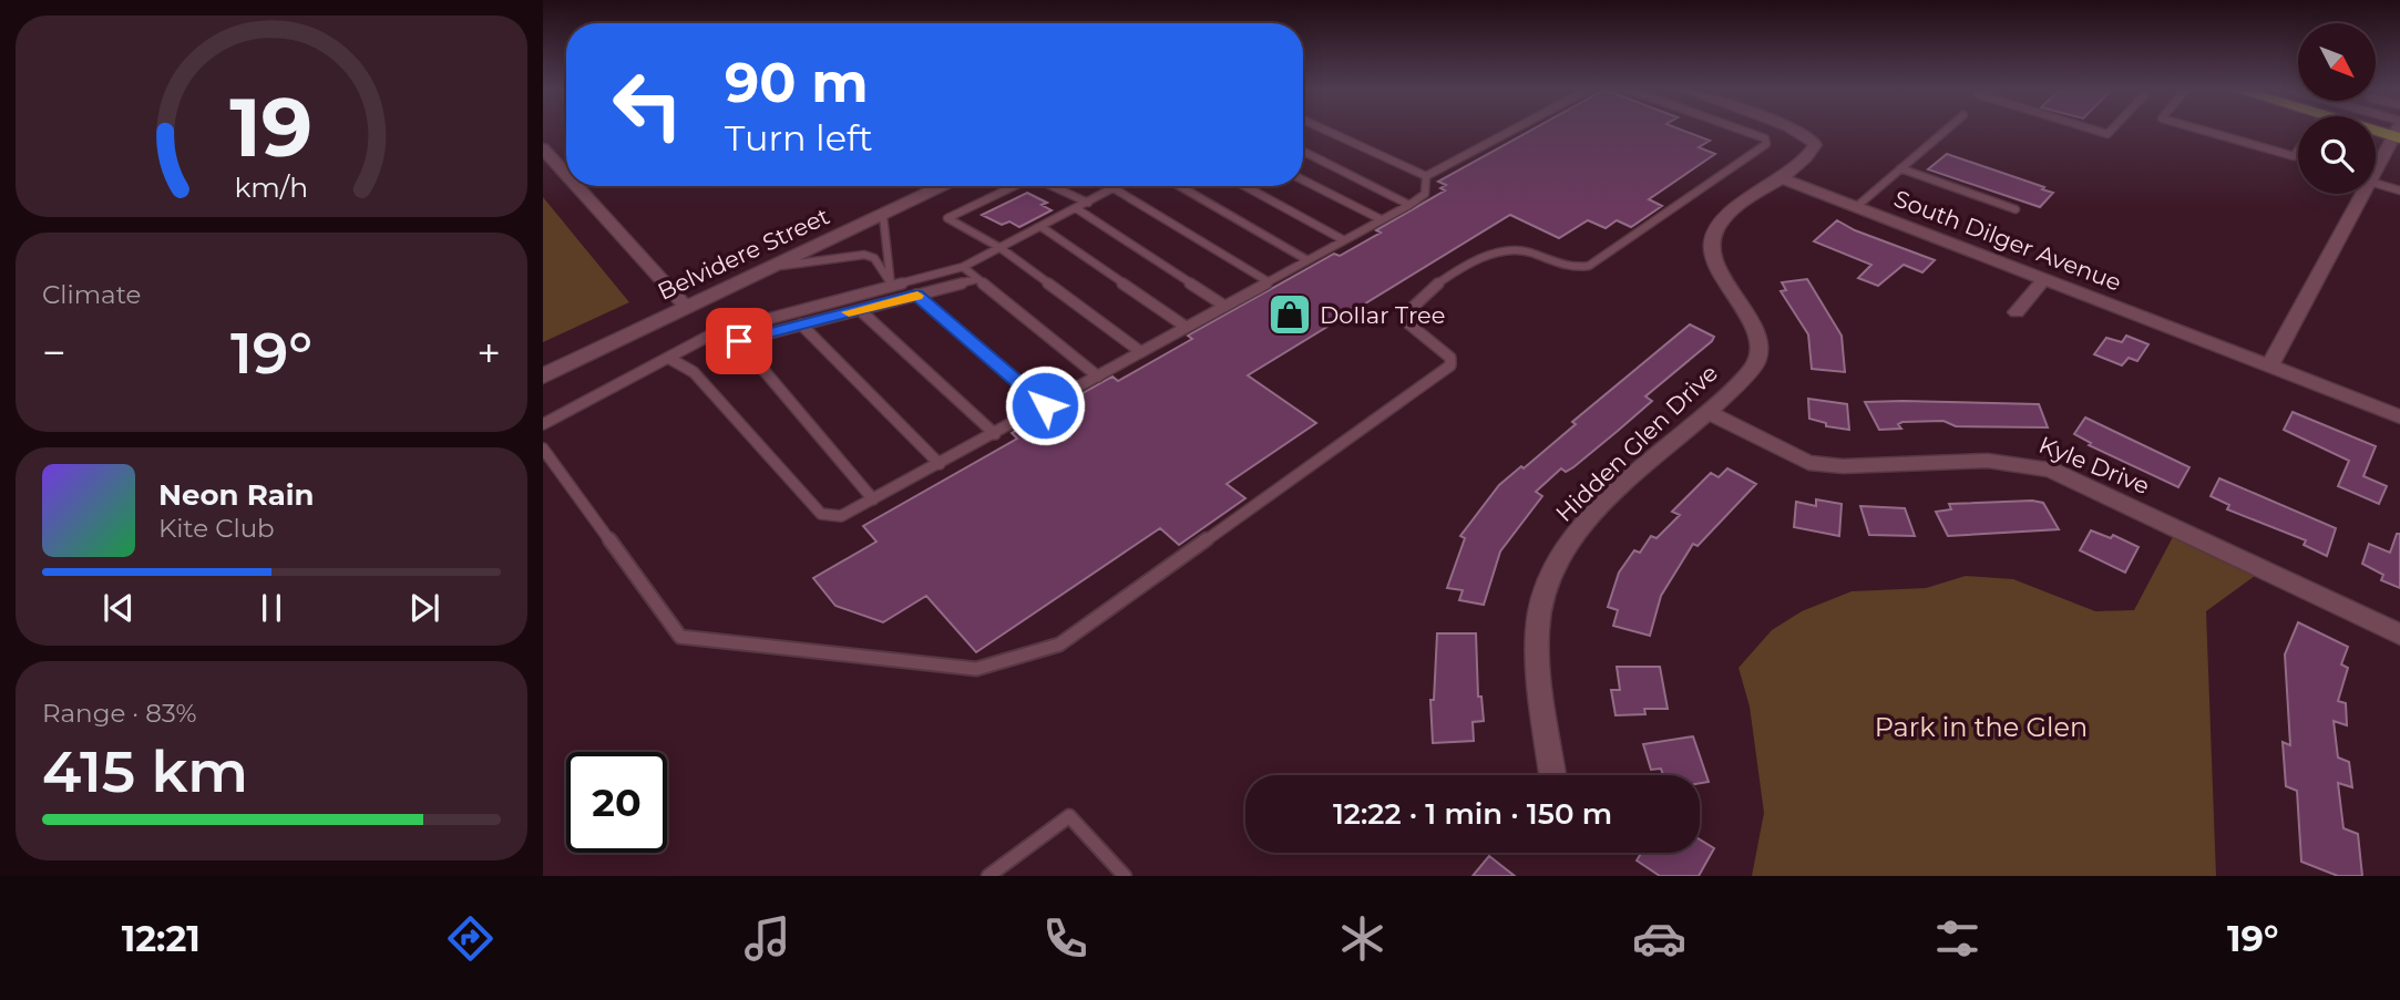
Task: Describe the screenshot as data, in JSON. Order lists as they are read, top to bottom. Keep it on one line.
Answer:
{"streets":{"main road":["Belvidere Street"],"street":["South Dilger Avenue","Hidden Glen Drive","Kyle Drive"]},"crossings":[["South Dilger Avenue","Hidden Glen Drive"],["Hidden Glen Drive","Kyle Drive"]],"parks":["Park in the Glen"],"places":{"shop":["Dollar Tree"]},"north":"bottom right","page":{"turn":["90 m","Turn left"],"tile":["Climate",["Range · 83%","415 km"]],"heat":["−","19°","+"],"song":["Neon Rain","Kite Club"],"limit":"20","trip":"12:22 · 1 min · 150 m","tabs":["12:21","19°"],"gauge":["19","km/h"]}}
